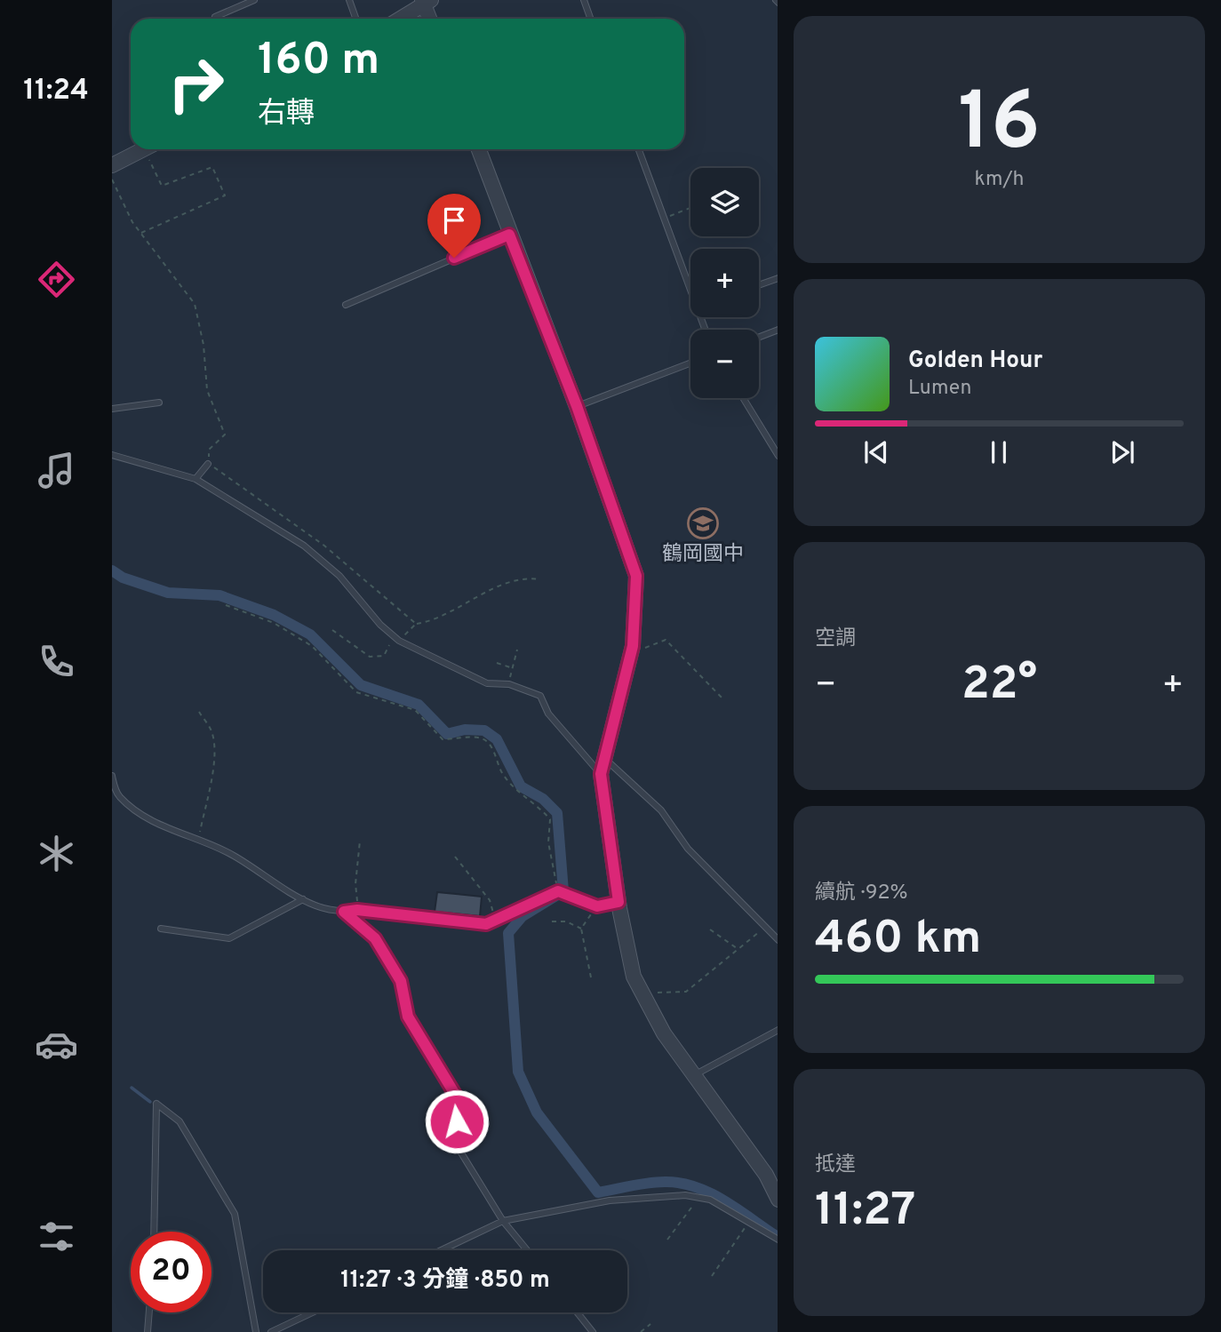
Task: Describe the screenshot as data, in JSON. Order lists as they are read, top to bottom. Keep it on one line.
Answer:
{"places":{"school or university":["鶴岡國中"]},"page":{"tabs":"11:24","tile":[["16","km/h"],"空調",["續航 · 92%","460 km"],["抵達","11:27"]],"turn":["160 m","右轉"],"map_buttons":["+","−"],"song":["Golden Hour","Lumen"],"heat":["−","22°","+"],"limit":"20","trip":"11:27 · 3 分鐘 · 850 m"}}
